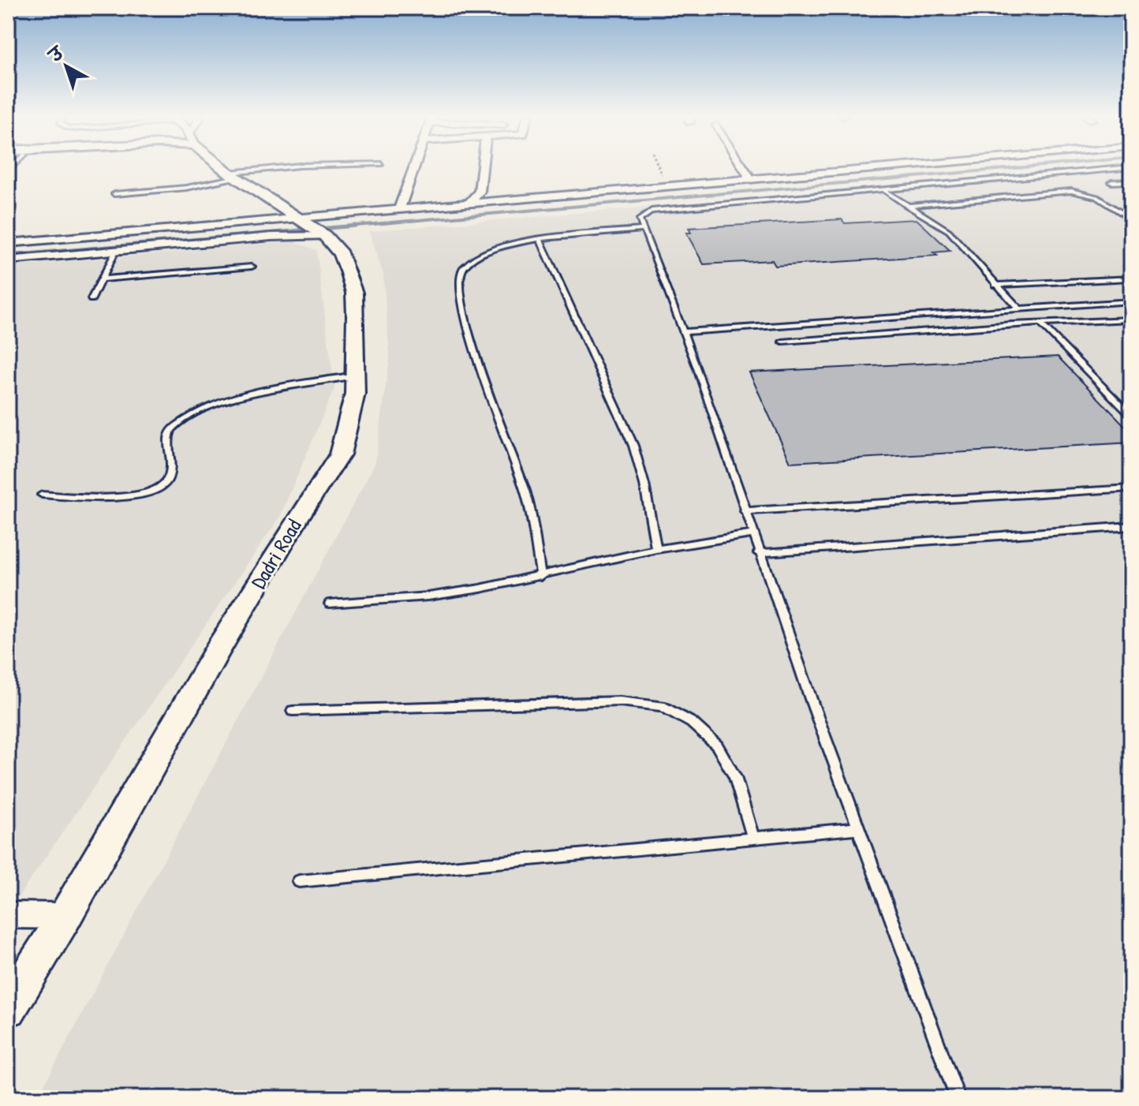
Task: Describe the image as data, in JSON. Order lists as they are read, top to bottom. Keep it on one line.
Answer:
{"streets":{"main road":["Dadri Road"]},"north":"top left"}
